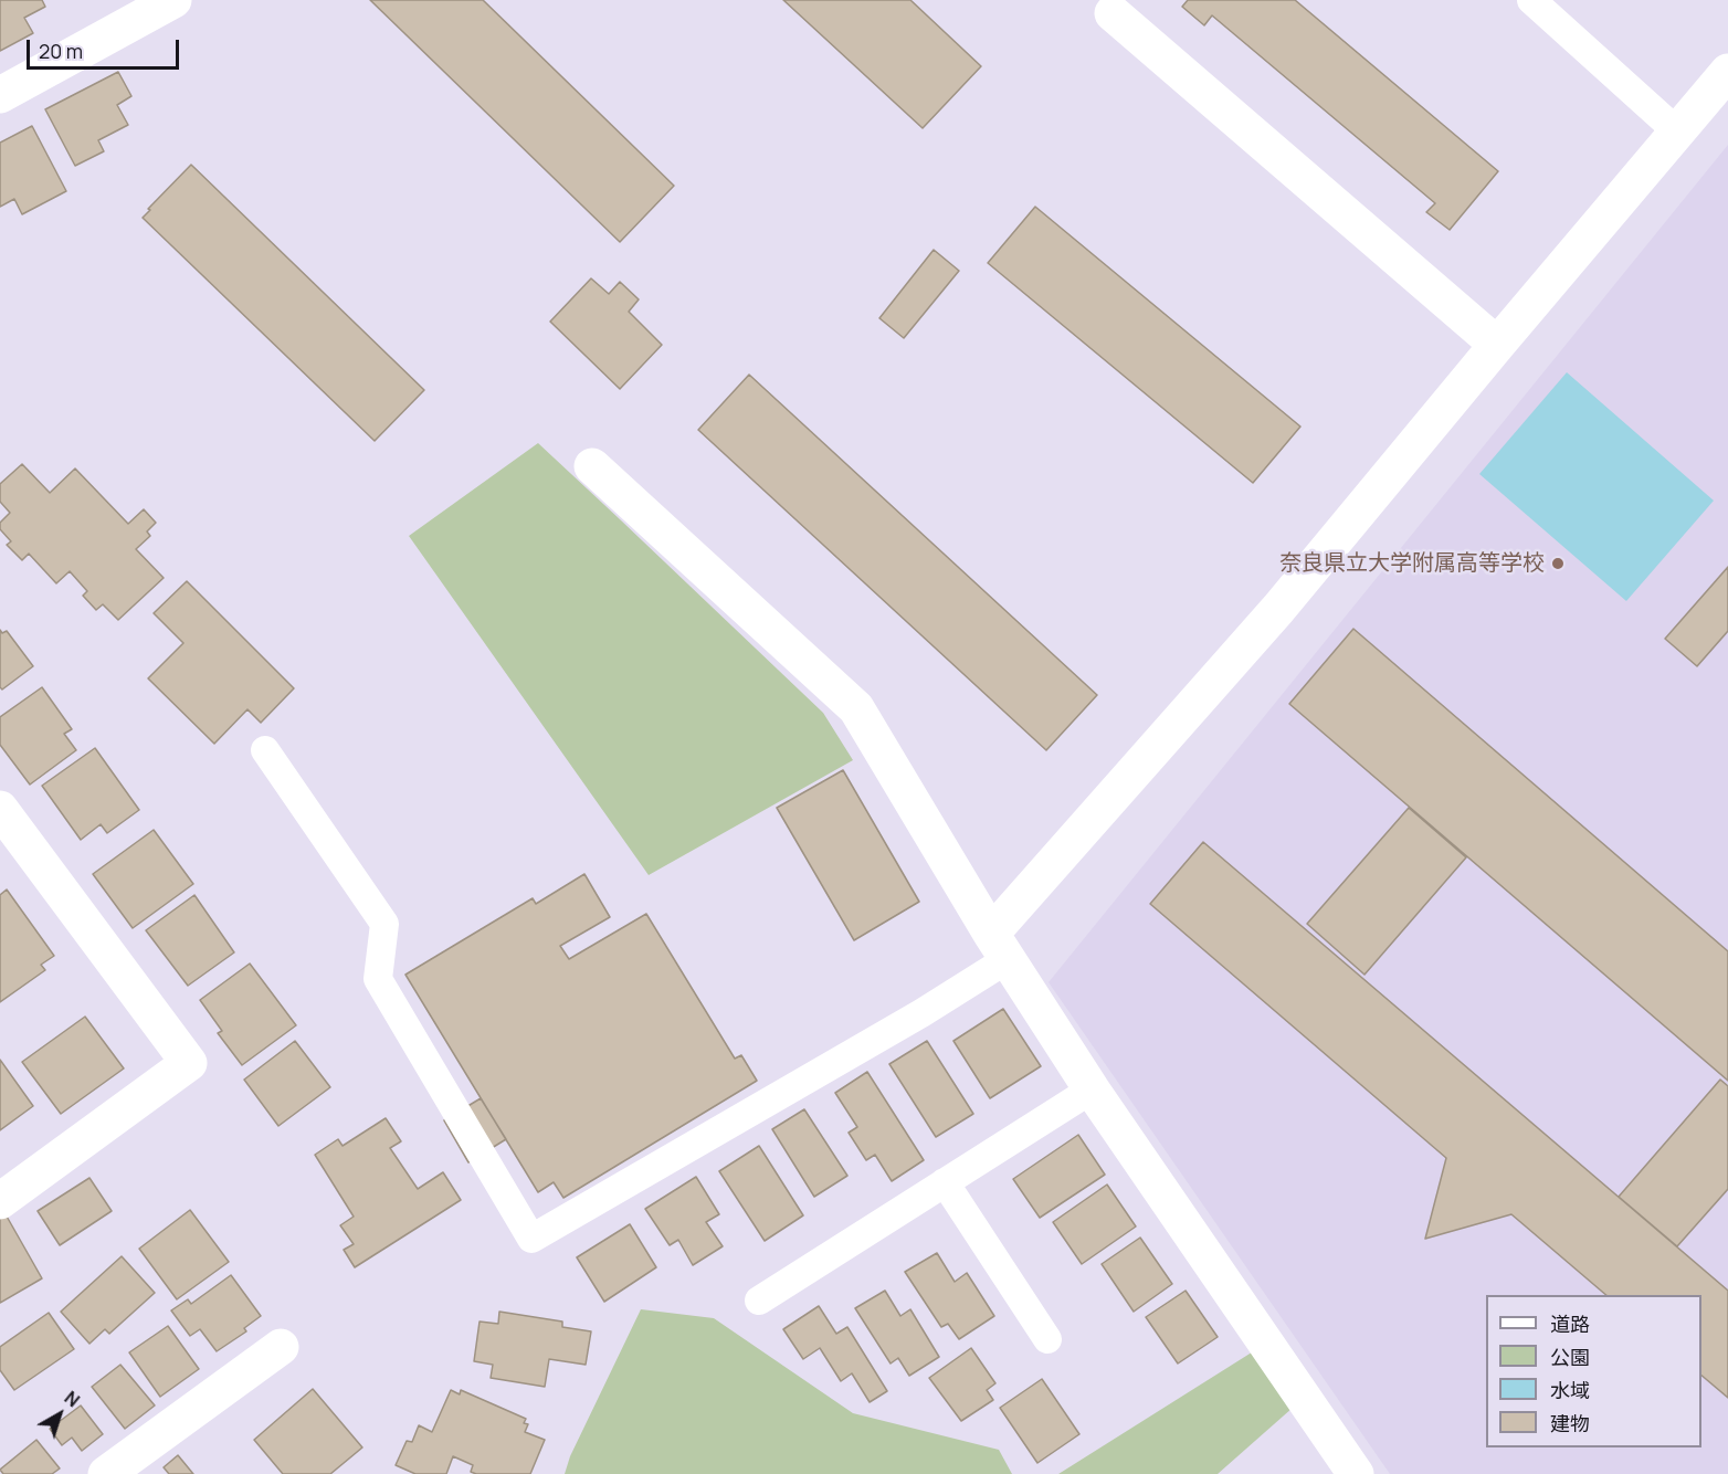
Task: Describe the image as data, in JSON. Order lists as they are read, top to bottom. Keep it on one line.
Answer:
{"places":["奈良県立大学附属高等学校"],"legend":["道路","公園","水域","建物"],"scale_bar":"20 m","north":"top right"}
